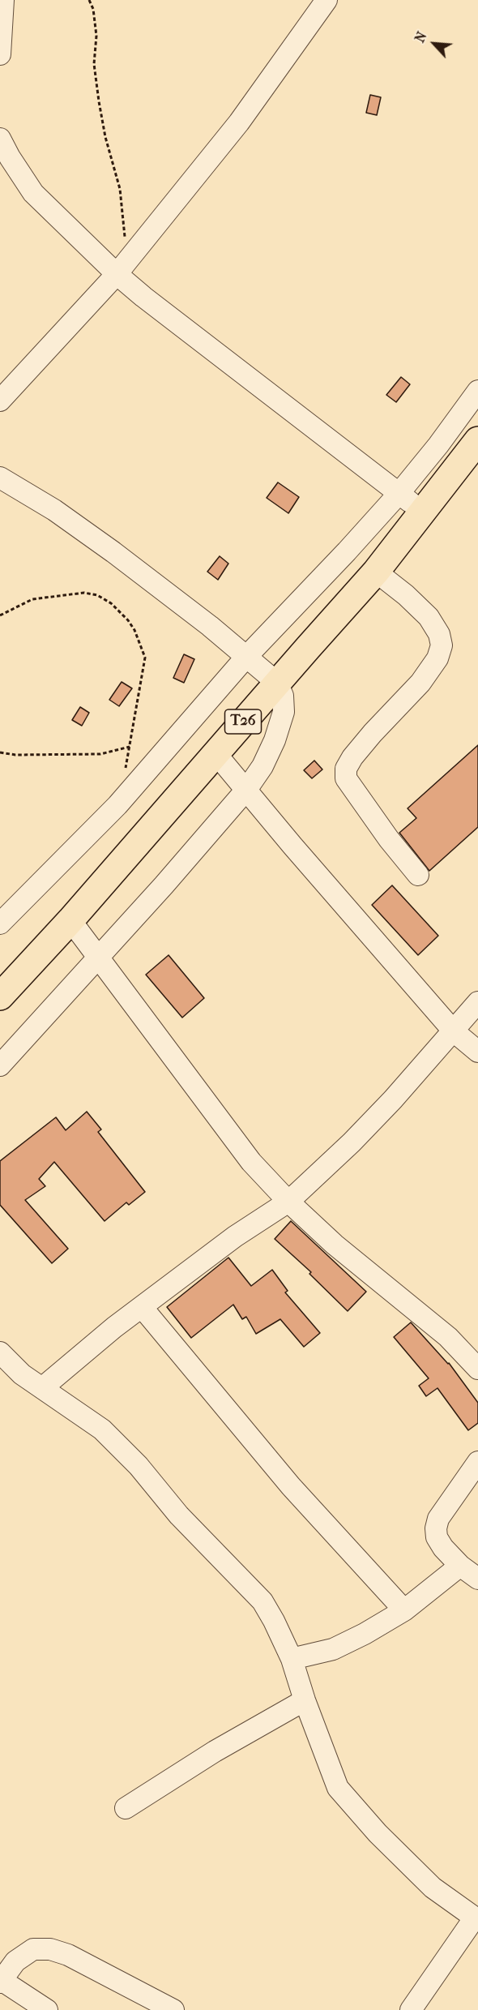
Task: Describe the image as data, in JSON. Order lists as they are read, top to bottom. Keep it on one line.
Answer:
{"streets":{"highway":["T26"]},"north":"top left"}
